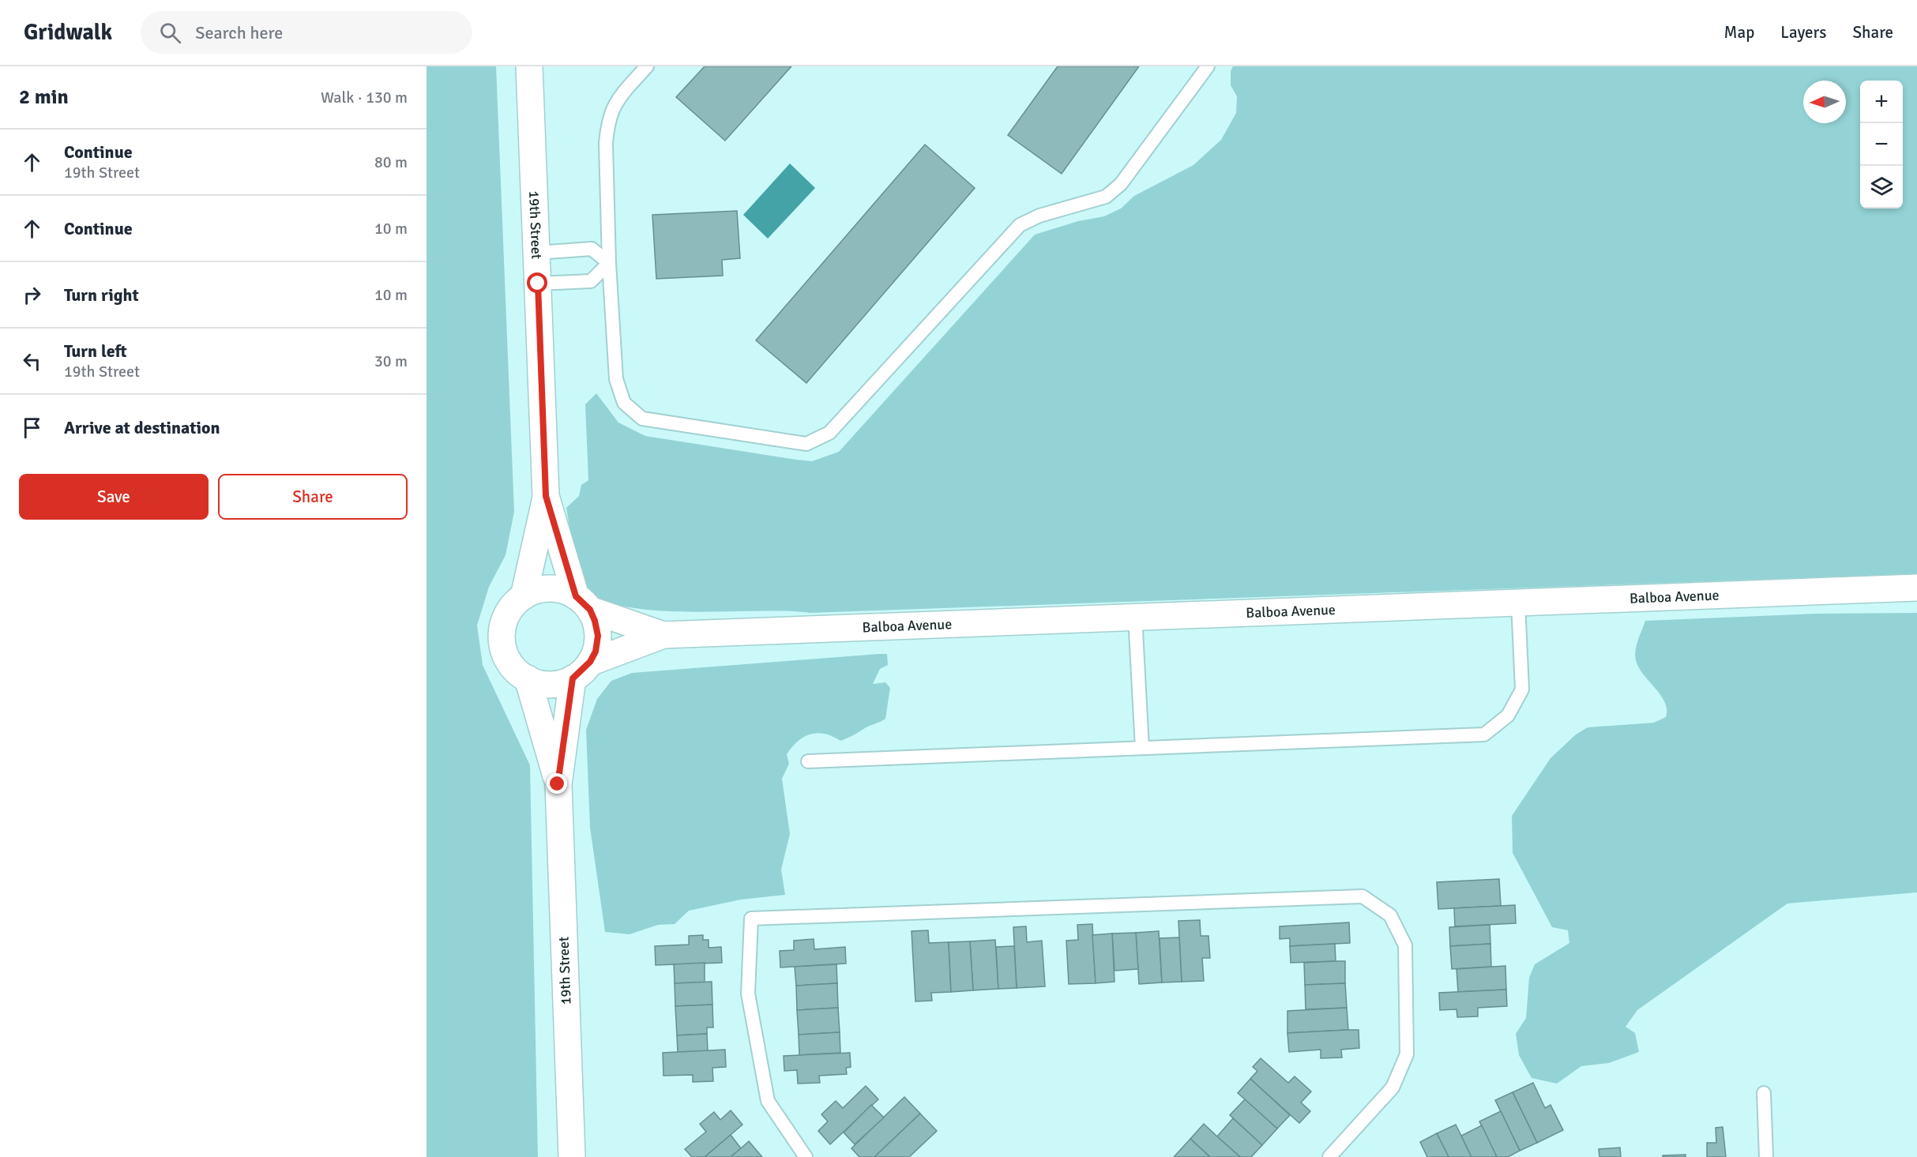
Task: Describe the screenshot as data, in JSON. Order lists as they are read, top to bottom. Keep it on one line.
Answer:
{"streets":{"main road":["19th Street","Balboa Avenue"]},"crossings":[["19th Street","Balboa Avenue"]],"north":"left","page":{"header":"Gridwalk","search":"Search here","nav":["Map","Layers","Share"],"heading":["2 min","Walk · 130 m"],"map_buttons":["+","−"],"list":[["Continue","19th Street","80 m"],["Continue","10 m"],["Turn right","10 m"],["Turn left","19th Street","30 m"],"Arrive at destination"],"buttons":["Save","Share"]}}
